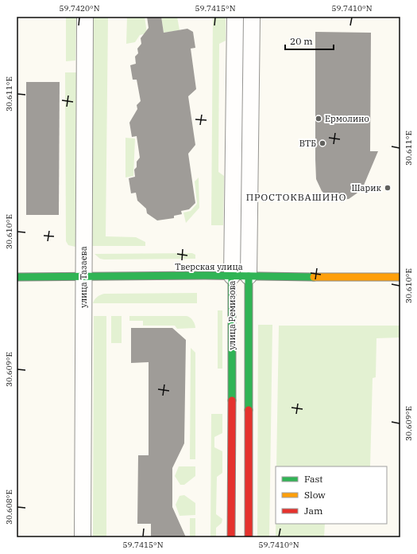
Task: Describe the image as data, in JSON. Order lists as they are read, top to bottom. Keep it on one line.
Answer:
{"streets":{"main road":["Тверская улица","улица Ремизова"],"street":["улица Тазаева"]},"crossings":[["Тверская улица","улица Тазаева"],["Тверская улица","улица Ремизова"]],"districts":["ПРОСТОКВАШИНО"],"places":["Ермолино","ВТБ","Шарик"],"legend":["Fast","Slow","Jam"],"scale_bar":"20 m","coordinates":["59.7420°N","59.7415°N","59.7410°N","30.611°E","30.610°E","30.609°E","30.608°E"]}
